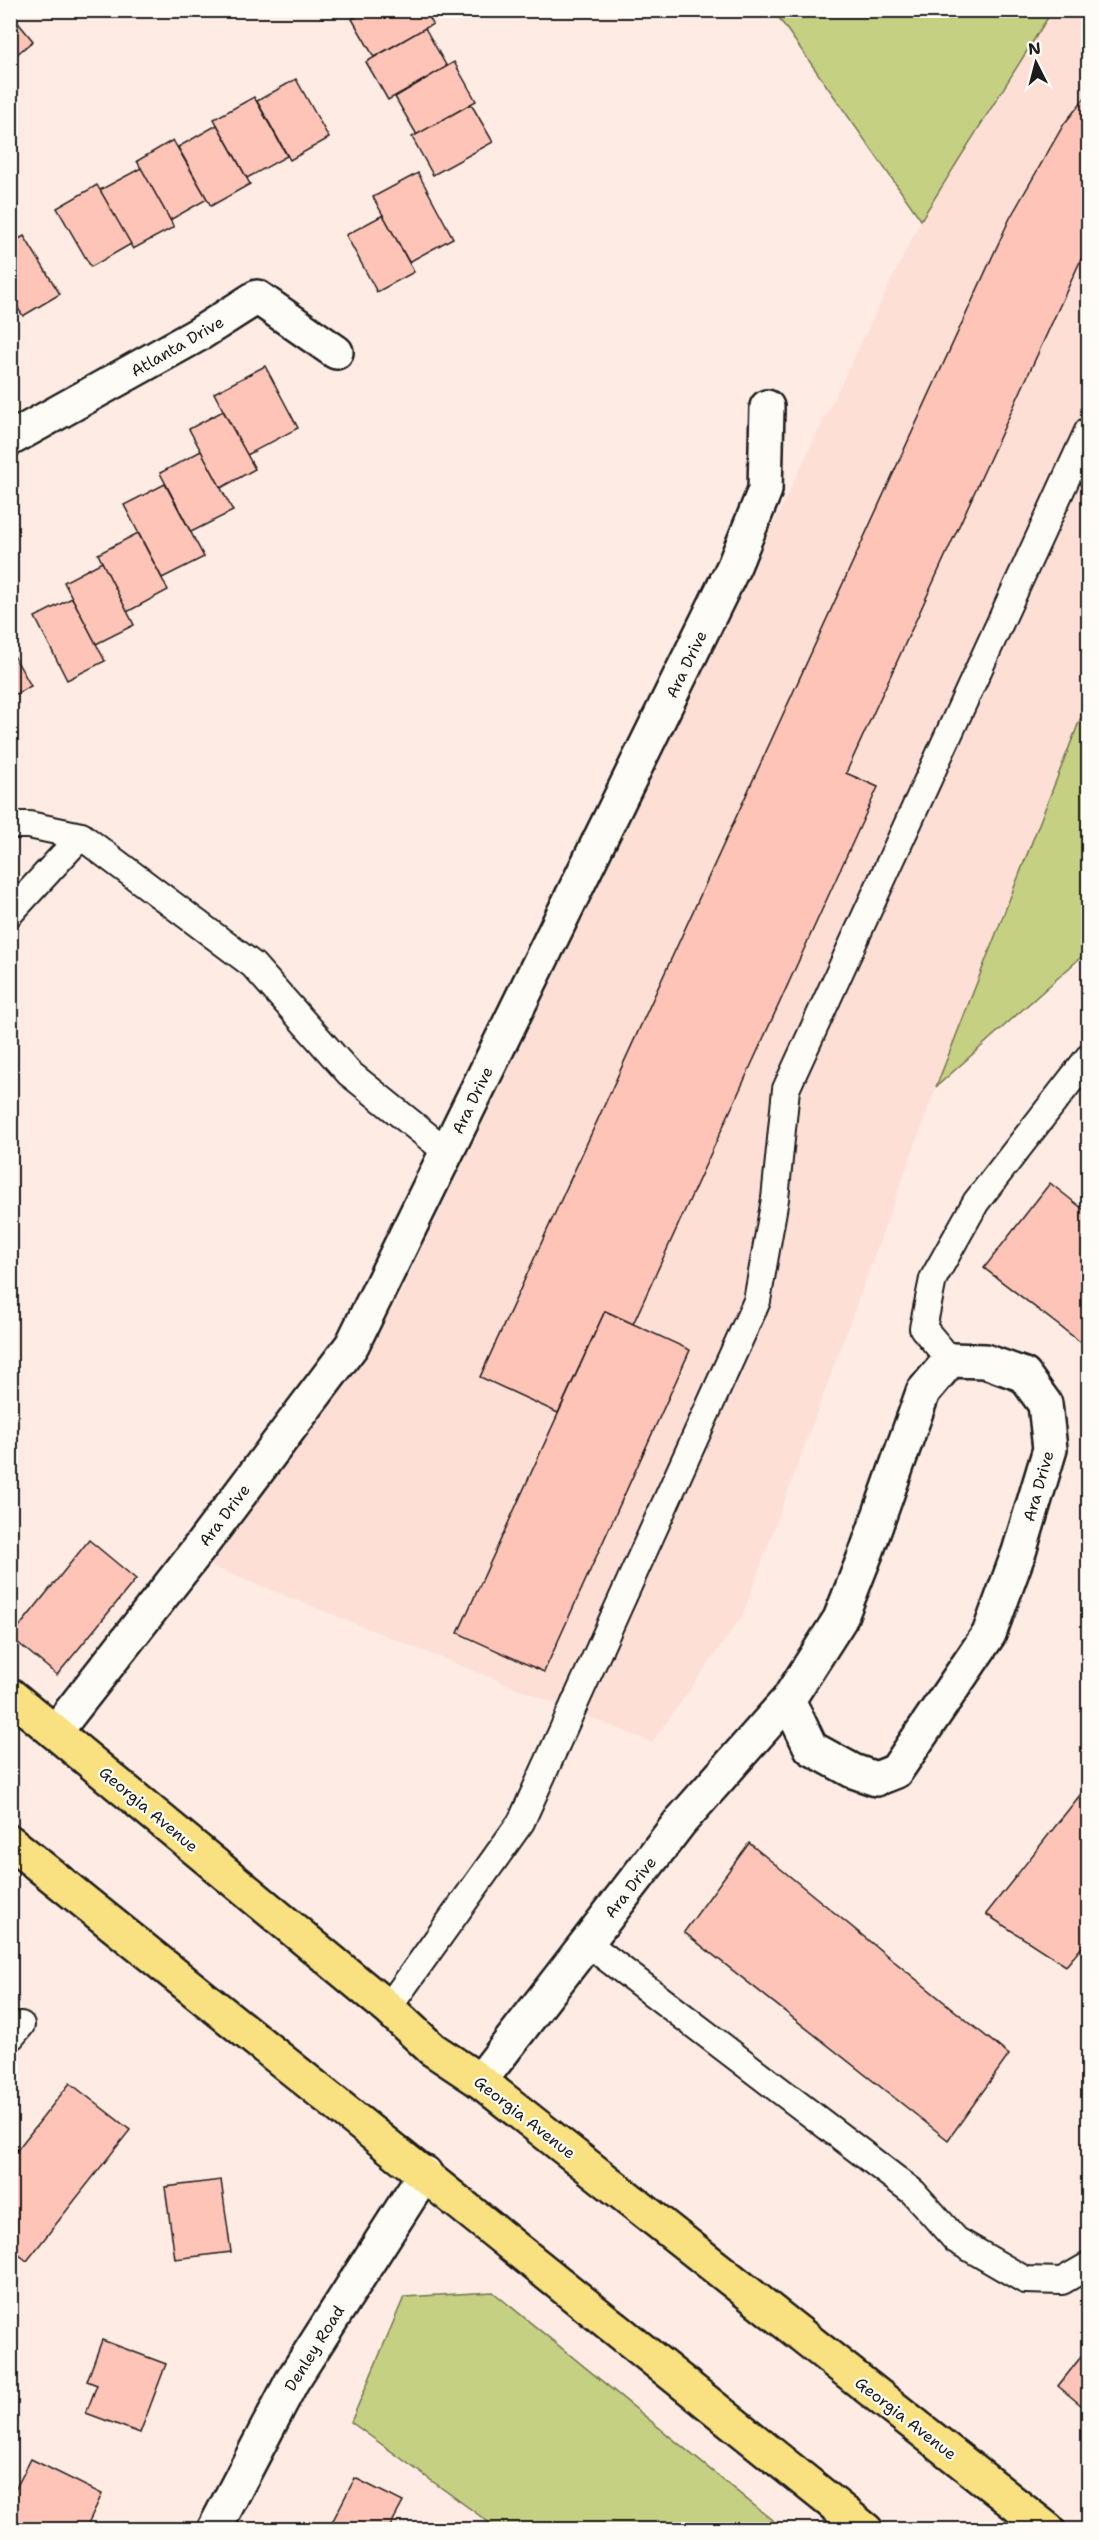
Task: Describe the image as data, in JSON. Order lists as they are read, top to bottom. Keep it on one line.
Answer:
{"streets":{"main road":["Georgia Avenue"],"street":["Atlanta Drive","Ara Drive","Denley Road"]},"crossings":[["Ara Drive","Georgia Avenue"]],"north":"top"}
